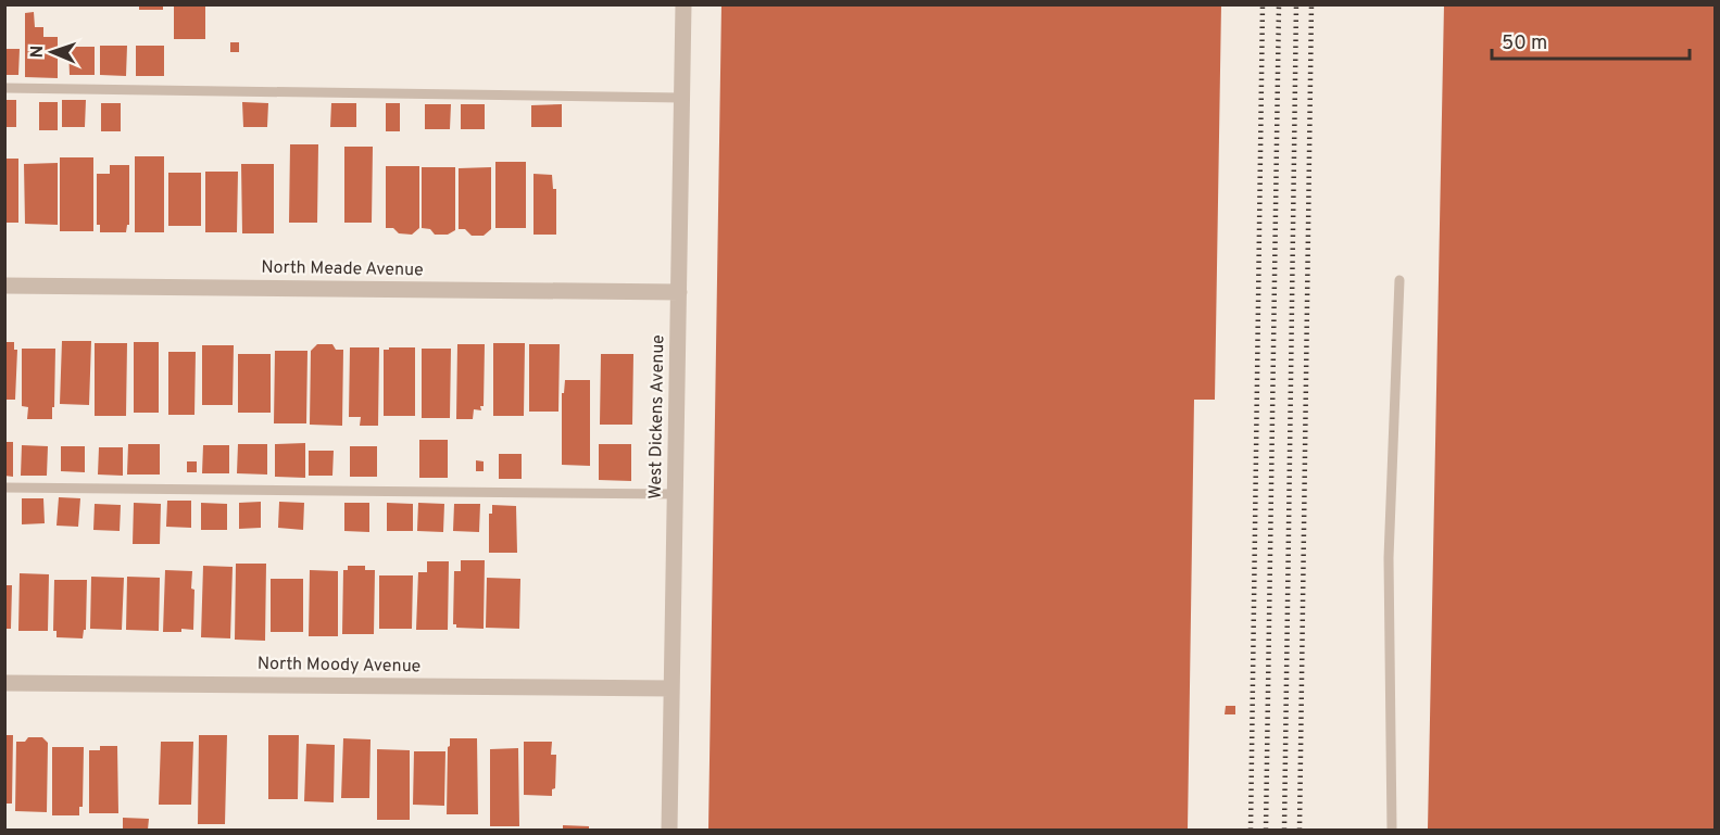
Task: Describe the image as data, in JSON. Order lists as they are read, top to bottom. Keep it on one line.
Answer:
{"streets":{"street":["North Meade Avenue","West Dickens Avenue","North Moody Avenue"]},"crossings":[["North Meade Avenue","West Dickens Avenue"],["West Dickens Avenue","North Moody Avenue"]],"scale_bar":"50 m","north":"left"}
